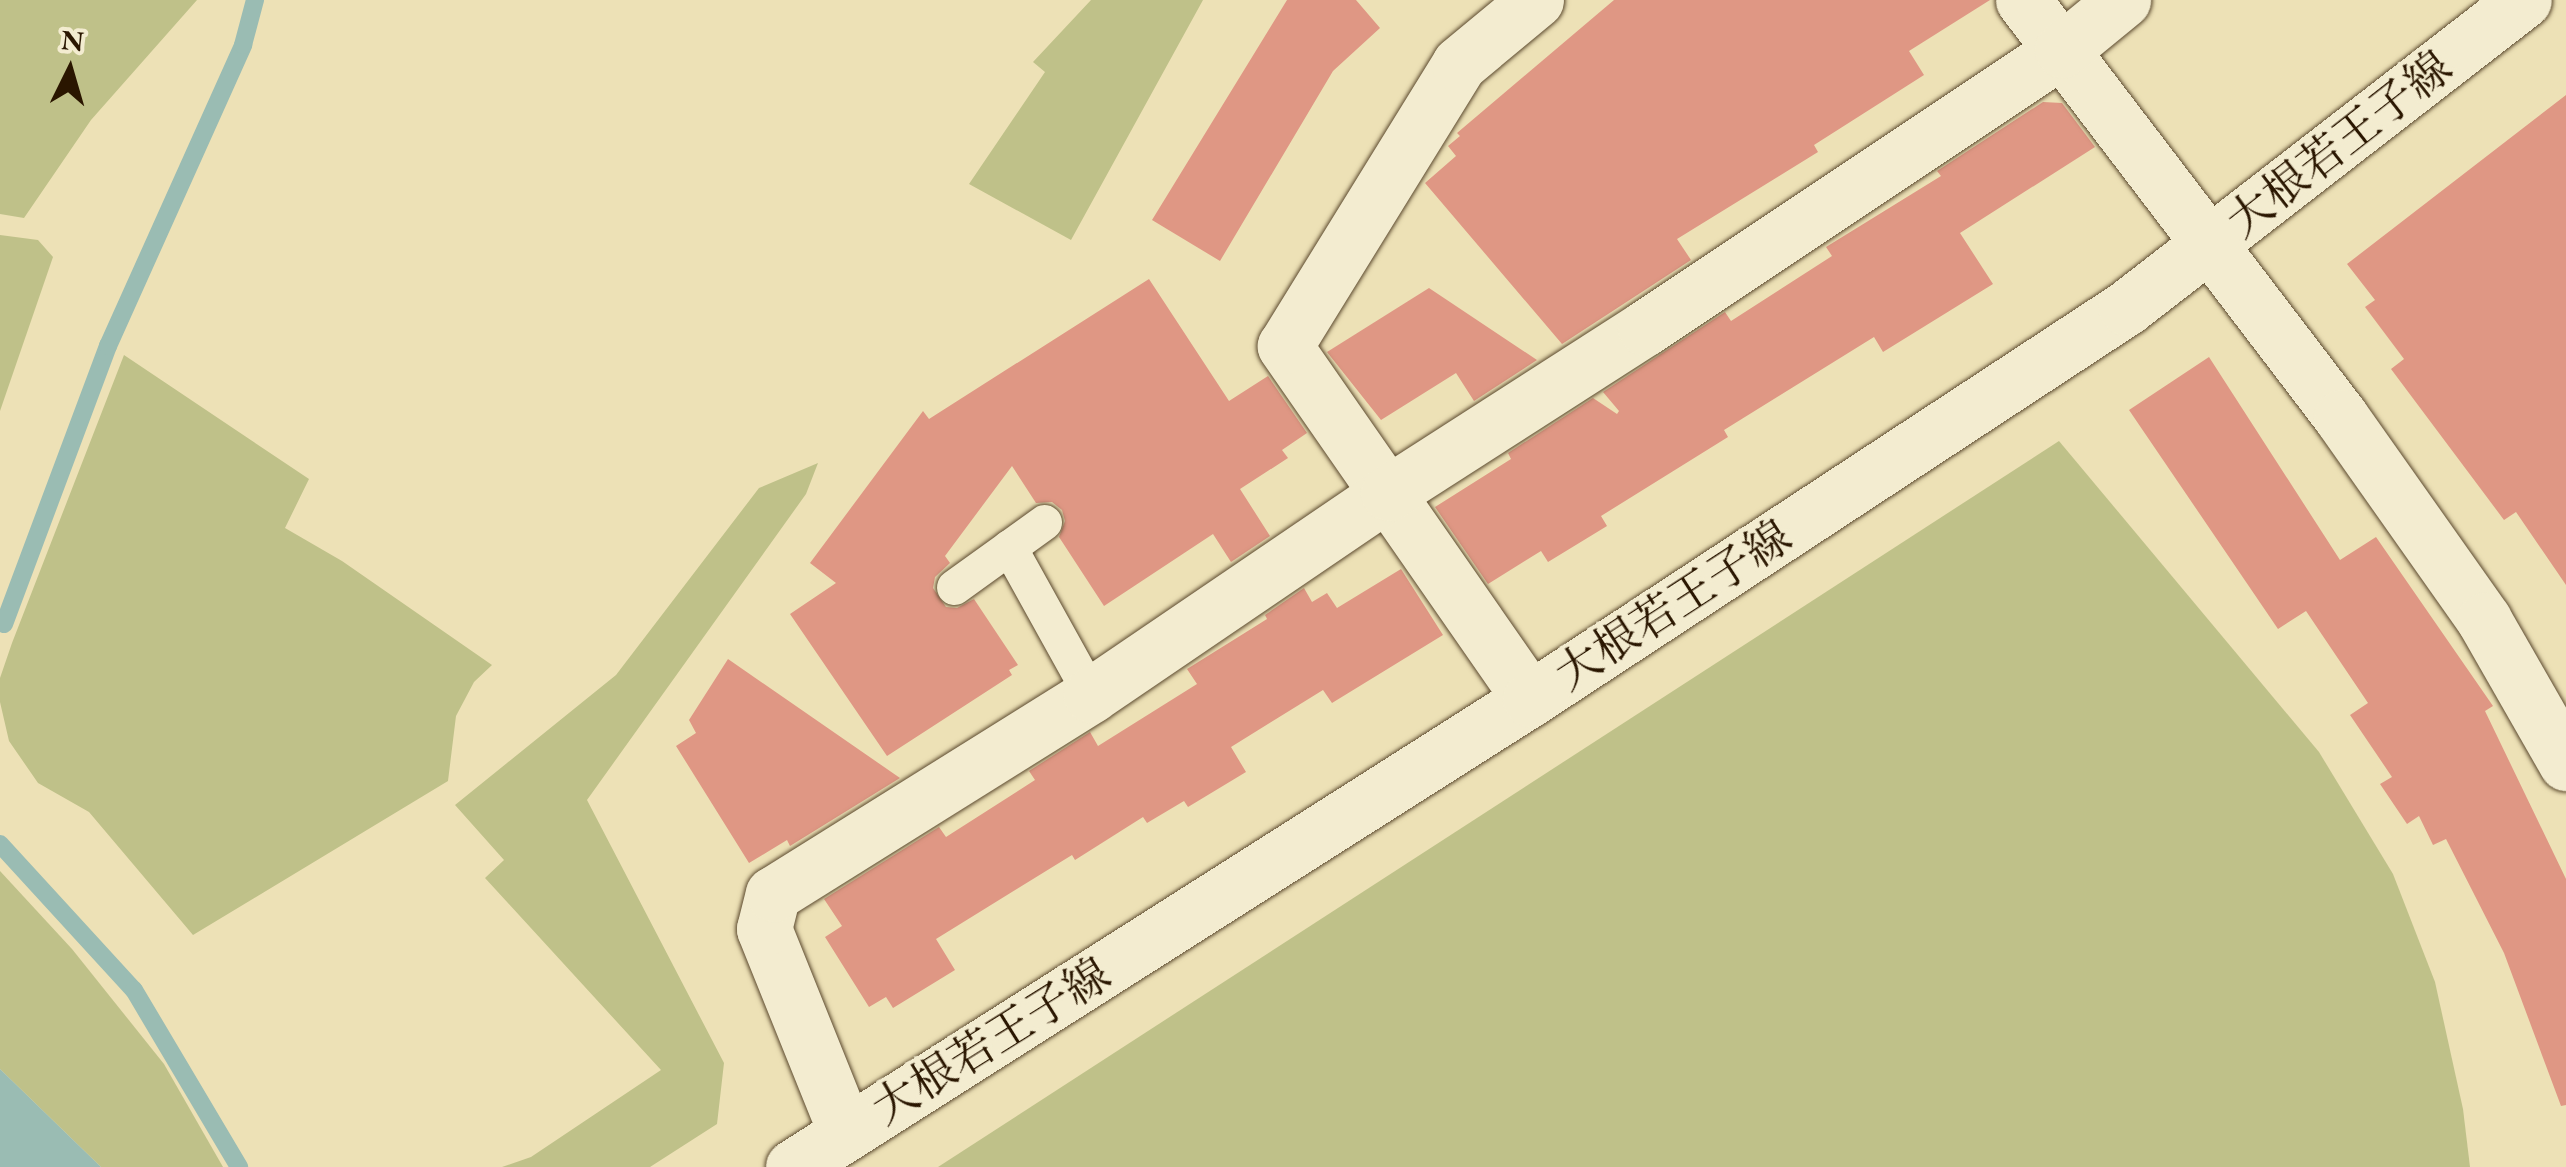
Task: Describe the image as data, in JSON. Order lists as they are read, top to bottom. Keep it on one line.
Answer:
{"streets":{"street":["大根若王子線"]},"north":"top"}
